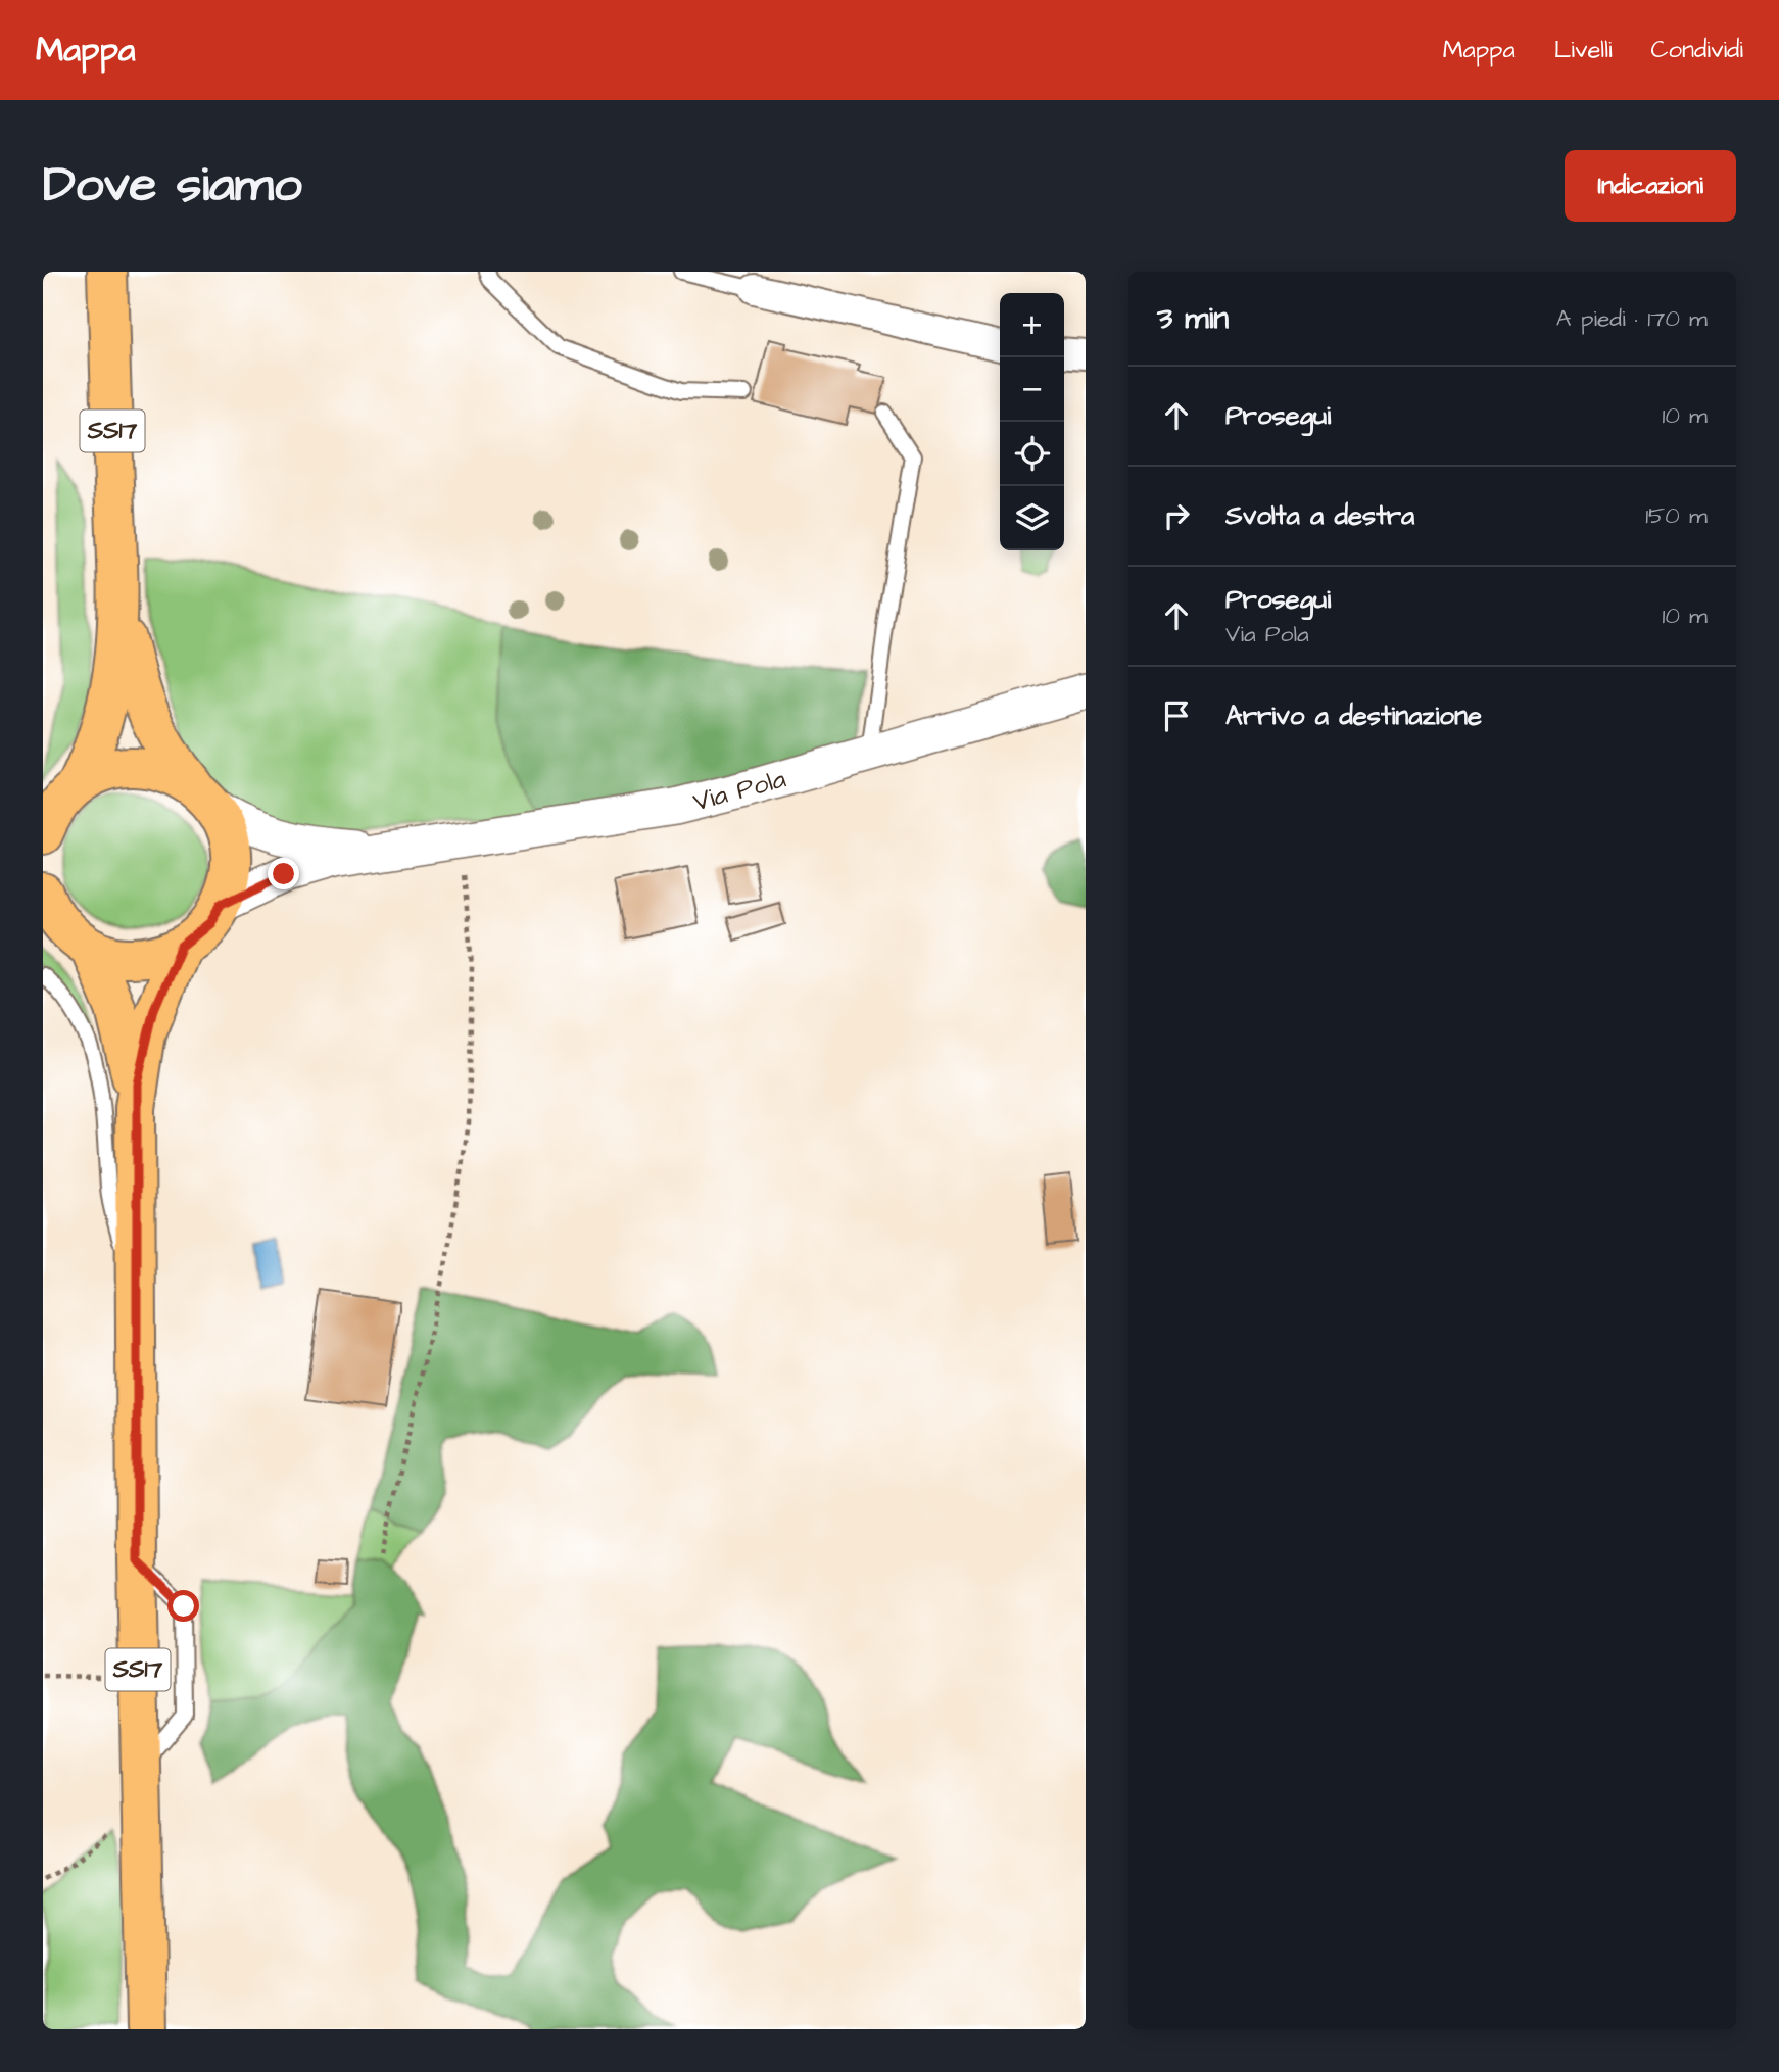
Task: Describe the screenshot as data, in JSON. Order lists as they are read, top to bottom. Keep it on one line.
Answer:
{"streets":{"main road":["SS17"],"street":["Via Pola"]},"page":{"header":"Mappa","nav":["Mappa","Livelli","Condividi"],"buttons":"Indicazioni","title":"Dove siamo","heading":["3 min","A piedi · 170 m"],"map_buttons":["+","−"],"list":[["Prosegui","10 m"],["Svolta a destra","150 m"],["Prosegui","Via Pola","10 m"],"Arrivo a destinazione"]}}
